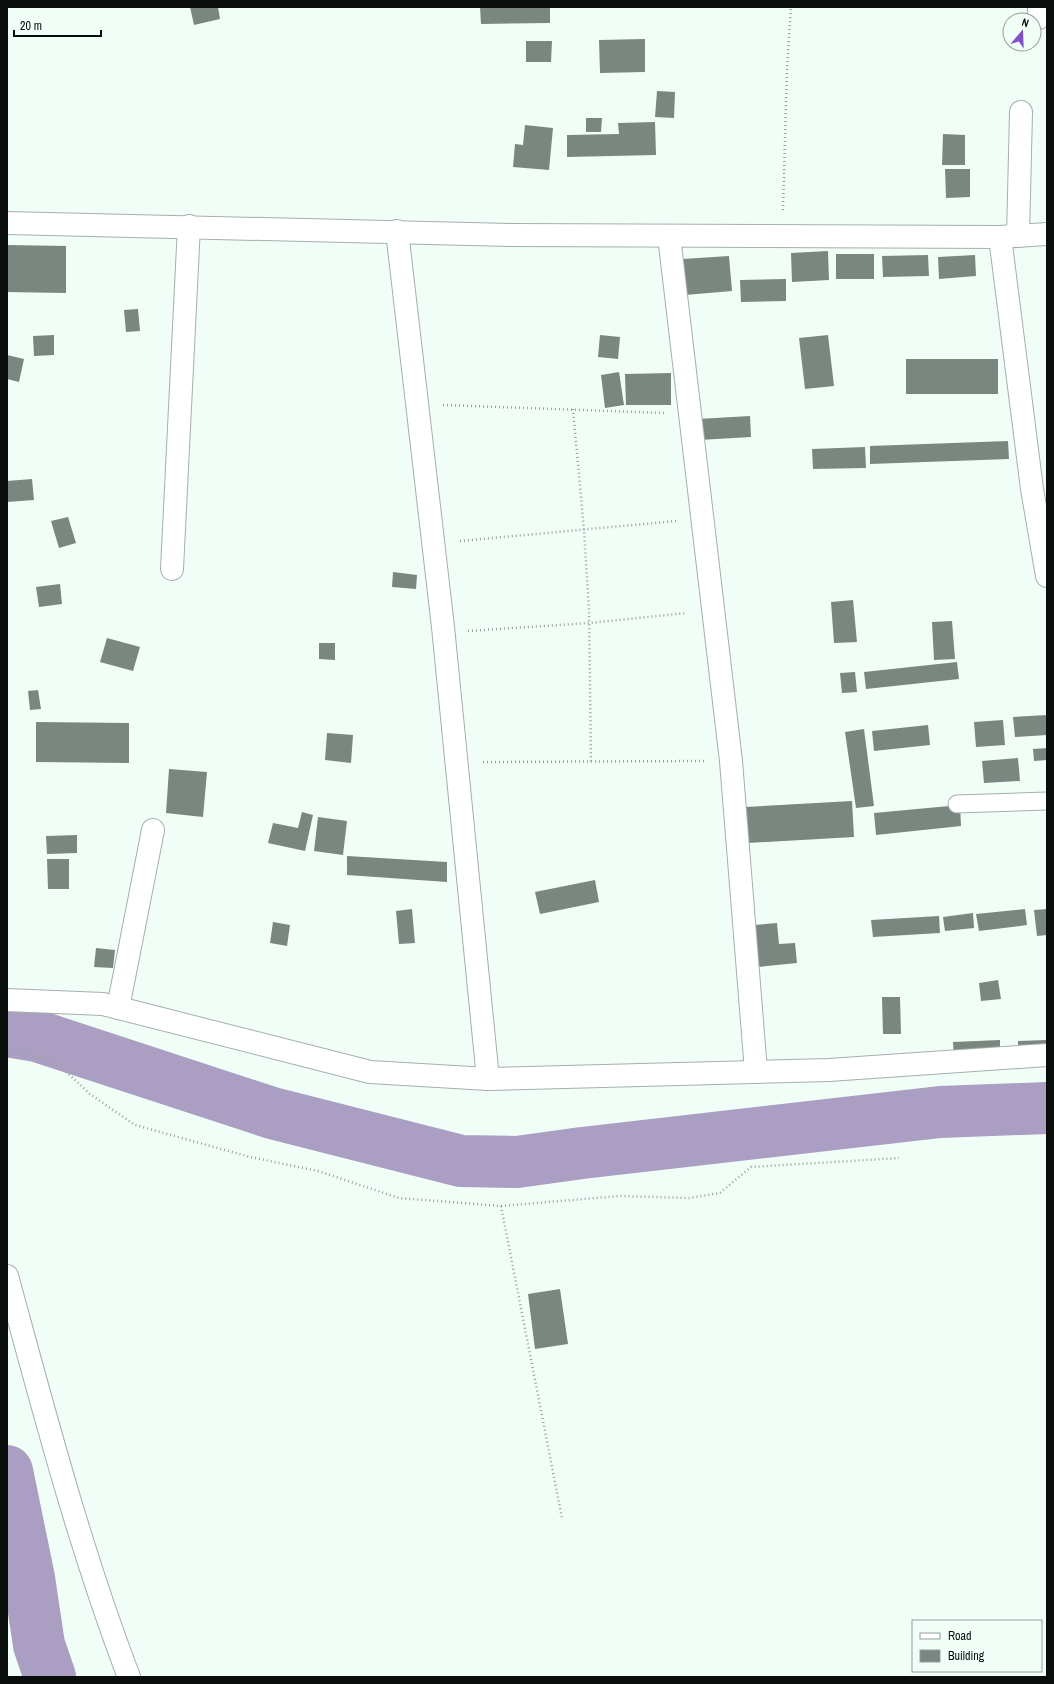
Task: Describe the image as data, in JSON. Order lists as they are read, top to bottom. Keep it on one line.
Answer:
{"legend":["Road","Building"],"scale_bar":"20 m","north":"top"}
